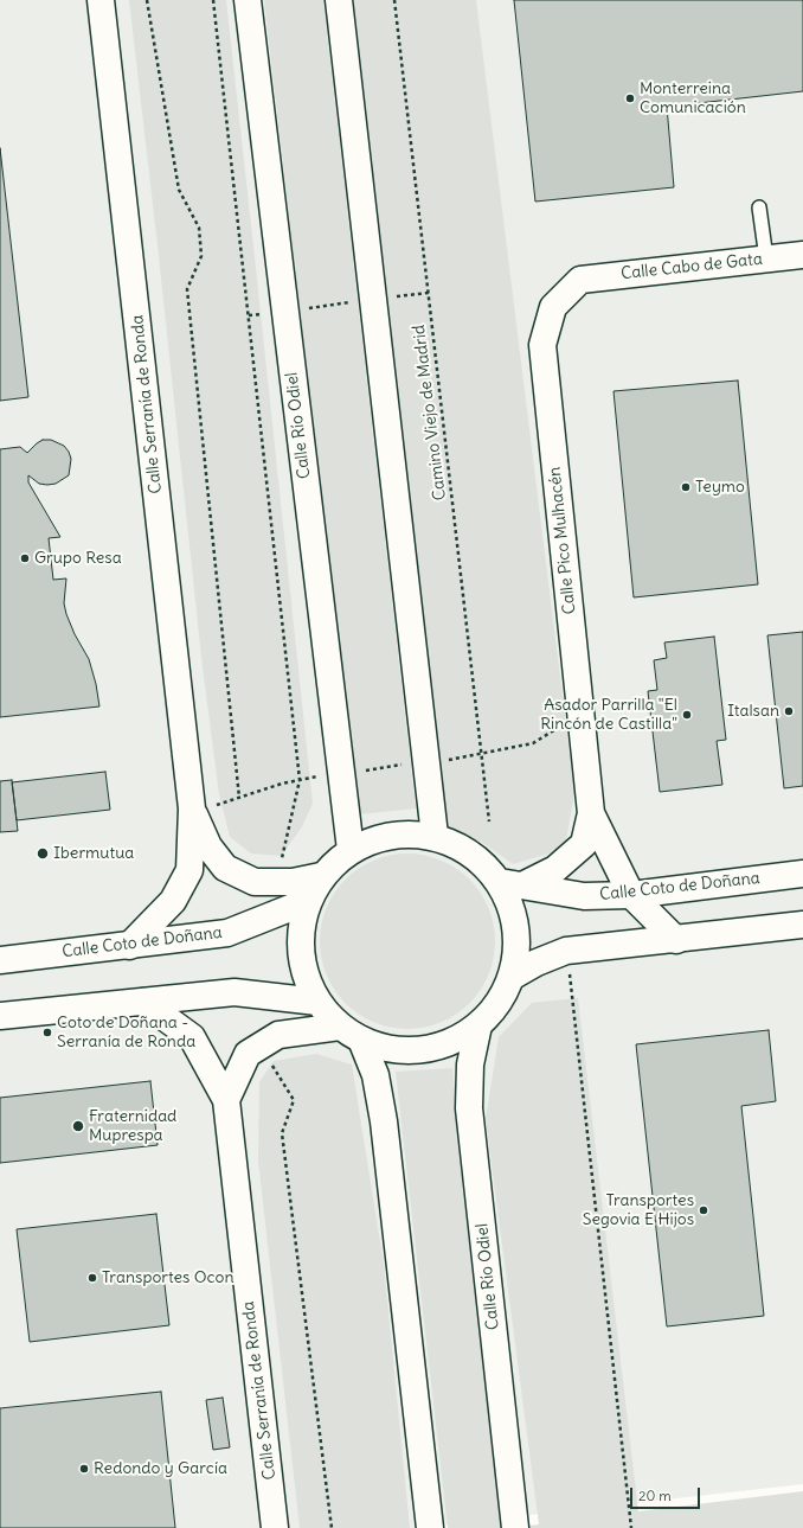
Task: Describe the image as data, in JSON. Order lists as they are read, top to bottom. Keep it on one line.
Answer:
{"streets":{"street":["Calle Cabo de Gata","Calle Serranía de Ronda","Calle Río Odiel","Calle Pico Mulhacén","Calle Coto de Doñana"],"path":["Camino Viejo de Madrid"]},"crossings":[["Calle Cabo de Gata","Calle Pico Mulhacén"],["Calle Pico Mulhacén","Calle Coto de Doñana"]],"places":["Monterreina Comunicación","Teymo","Grupo Resa","Italsan","Asador Parrilla \"El Rincón de Castilla\"","Ibermutua","Coto de Doñana - Serranía de Ronda","Fraternidad Muprespa","Transportes Segovia E Hijos","Transportes Ocon","Redondo y García"],"scale_bar":"20 m"}
